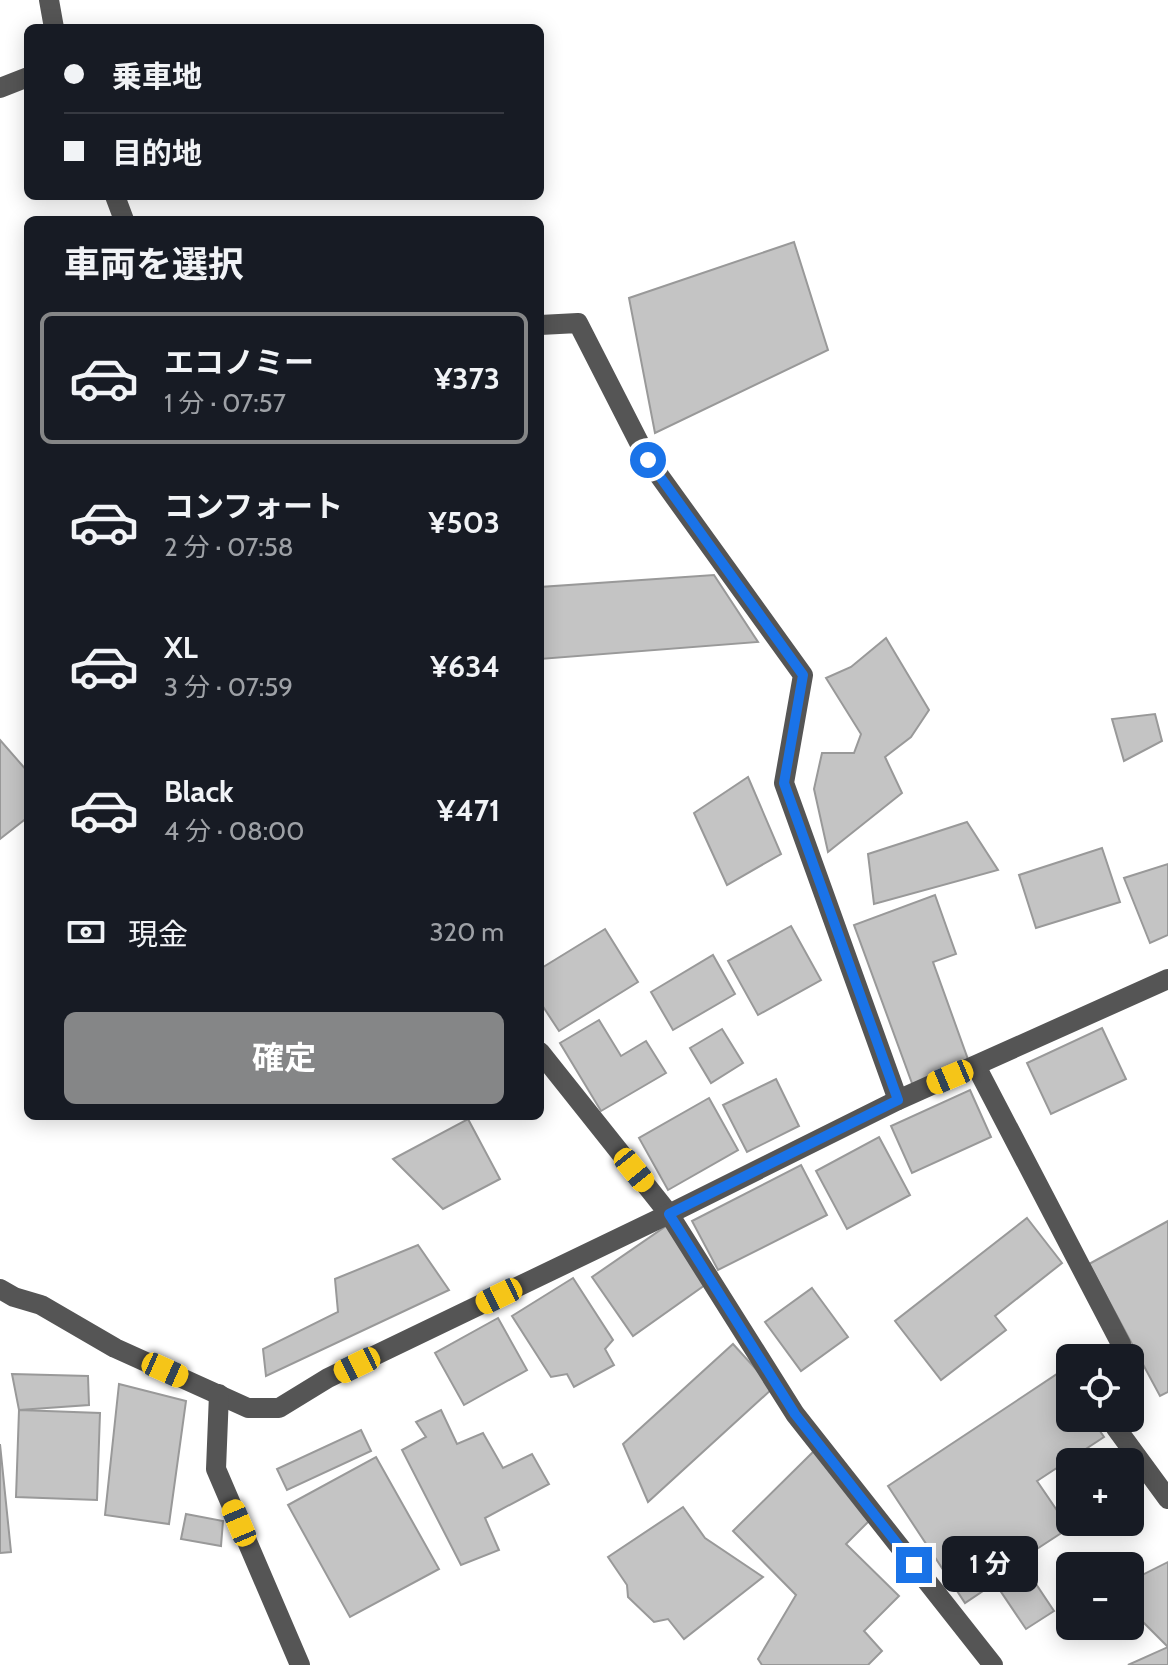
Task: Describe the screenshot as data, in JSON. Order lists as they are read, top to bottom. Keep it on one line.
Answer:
{"page":{"banner":["乗車地","目的地"],"heading":"車両を選択","list":[{"name":"エコノミー","note":"1 分 · 07:57","value":"¥373"},{"name":"コンフォート","note":"2 分 · 07:58","value":"¥503"},{"name":"XL","note":"3 分 · 07:59","value":"¥634"},{"name":"Black","note":"4 分 · 08:00","value":"¥471"}],"pay":["現金","320 m"],"buttons":"確定","map_buttons":["+","−"],"bubble":"1 分"}}
